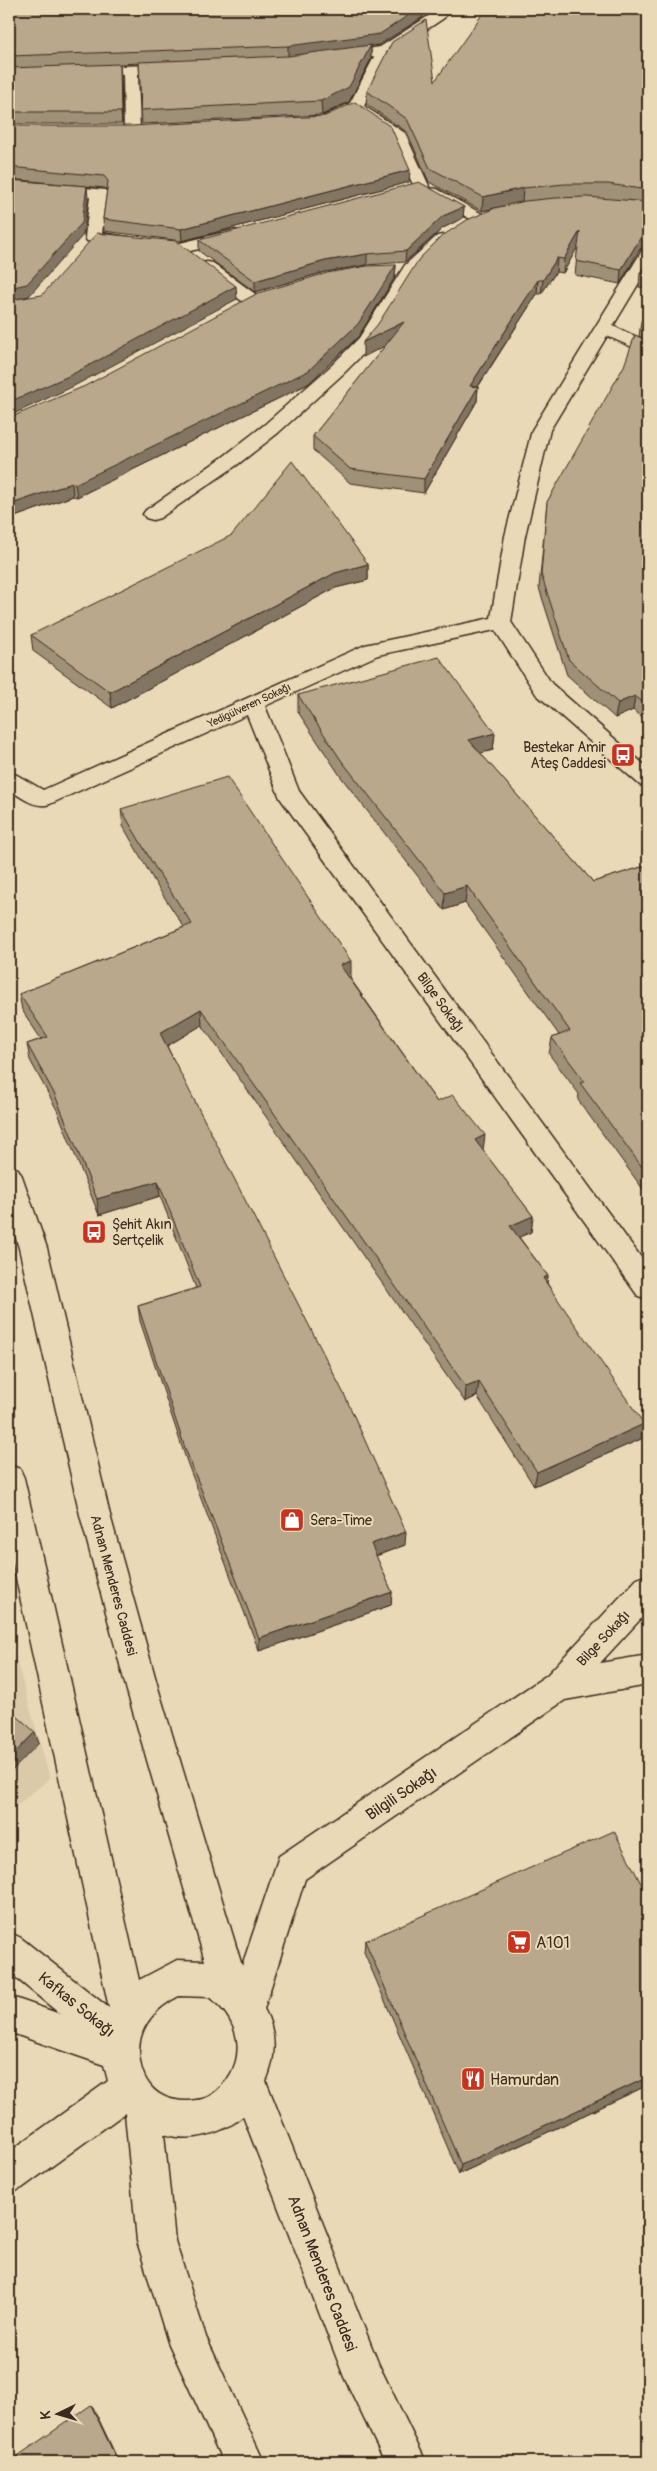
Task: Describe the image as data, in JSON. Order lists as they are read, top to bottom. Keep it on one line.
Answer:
{"streets":{"street":["Yedigülveren Sokağı","Bilge Sokağı","Adnan Menderes Caddesi","Bilgili Sokağı","Kafkas Sokağı"]},"crossings":[["Yedigülveren Sokağı","Bilge Sokağı"],["Bilge Sokağı","Bilgili Sokağı"],["Adnan Menderes Caddesi","Bilgili Sokağı"],["Adnan Menderes Caddesi","Kafkas Sokağı"],["Bilgili Sokağı","Kafkas Sokağı"]],"places":{"bus stop":["Bestekar Amir Ateş Caddesi","Şehit Akın Sertçelik"],"shop":["Sera-Time"],"supermarket":["A101"],"restaurant":["Hamurdan"]},"north":"left"}
